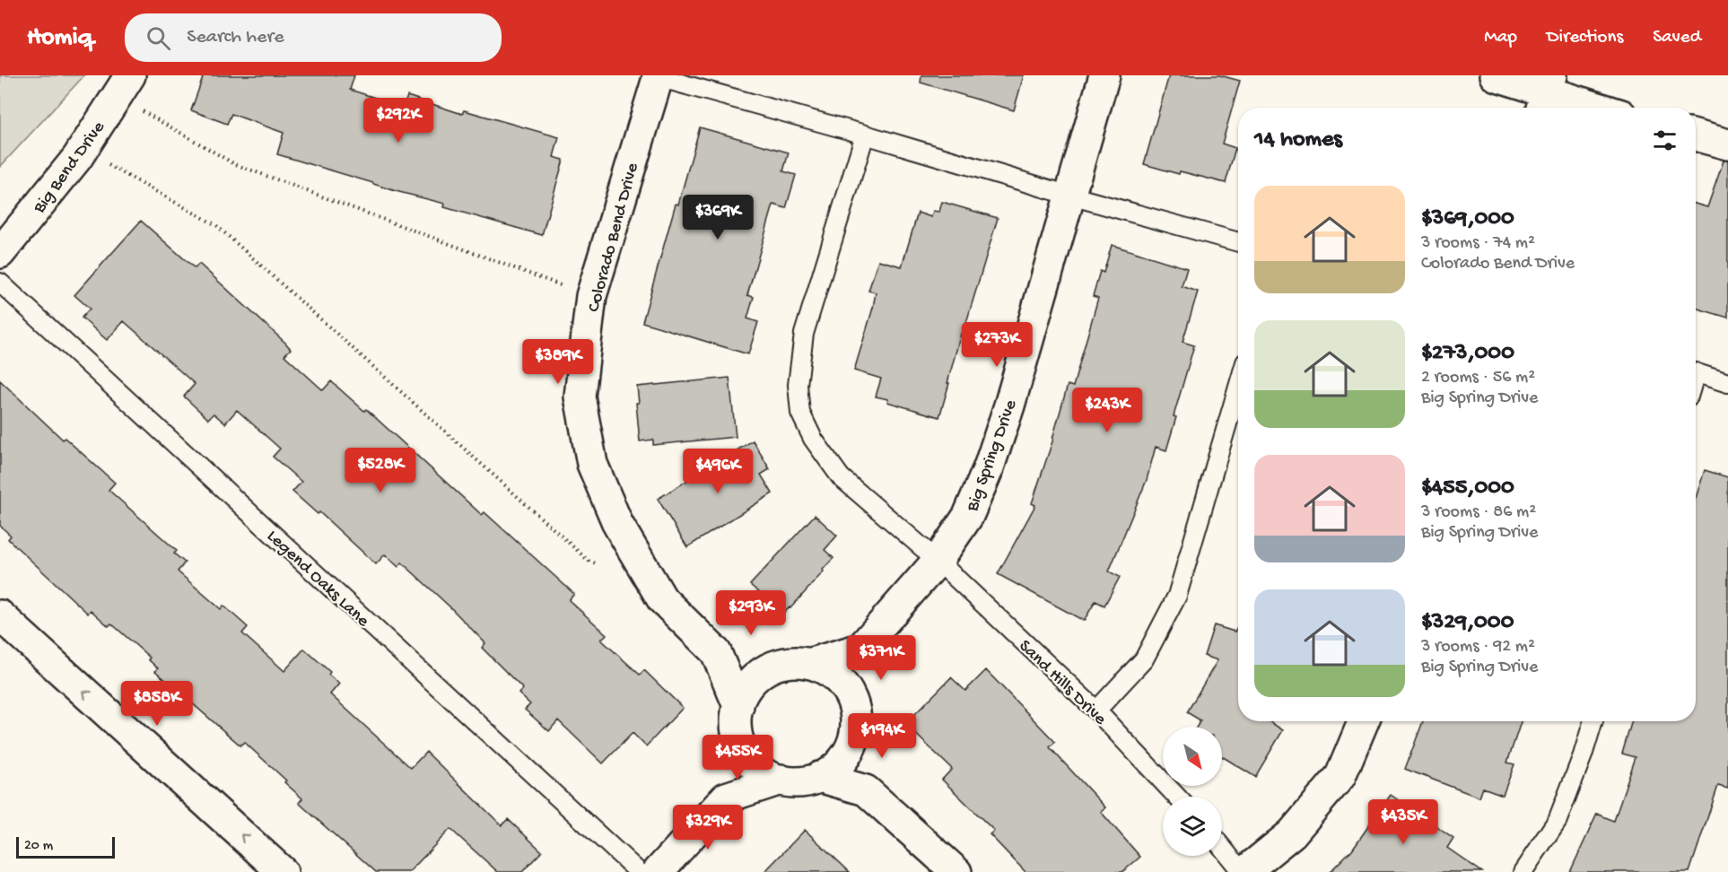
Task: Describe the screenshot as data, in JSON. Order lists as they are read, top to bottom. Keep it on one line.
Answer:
{"streets":{"street":["Big Bend Drive","Colorado Bend Drive","Big Spring Drive"],"lane":["Legend Oaks Lane","Sand Hills Drive"]},"crossings":[["Big Spring Drive","Sand Hills Drive"]],"scale_bar":"20 m","north":"bottom right","page":{"header":"Homiq","search":"Search here","nav":["Map","Directions","Saved"],"price":["$292K","$369K","$273K","$389K","$243K","$528K","$496K","$293K","$371K","$858K","$194K","$455K","$435K","$329K"],"heading":"14 homes","list":[{"name":"$369,000","note":"3 rooms · 74 m² · Colorado Bend Drive"},{"name":"$273,000","note":"2 rooms · 56 m² · Big Spring Drive"},{"name":"$455,000","note":"3 rooms · 86 m² · Big Spring Drive"},{"name":"$329,000","note":"3 rooms · 92 m² · Big Spring Drive"}],"scale":"20 m"}}
